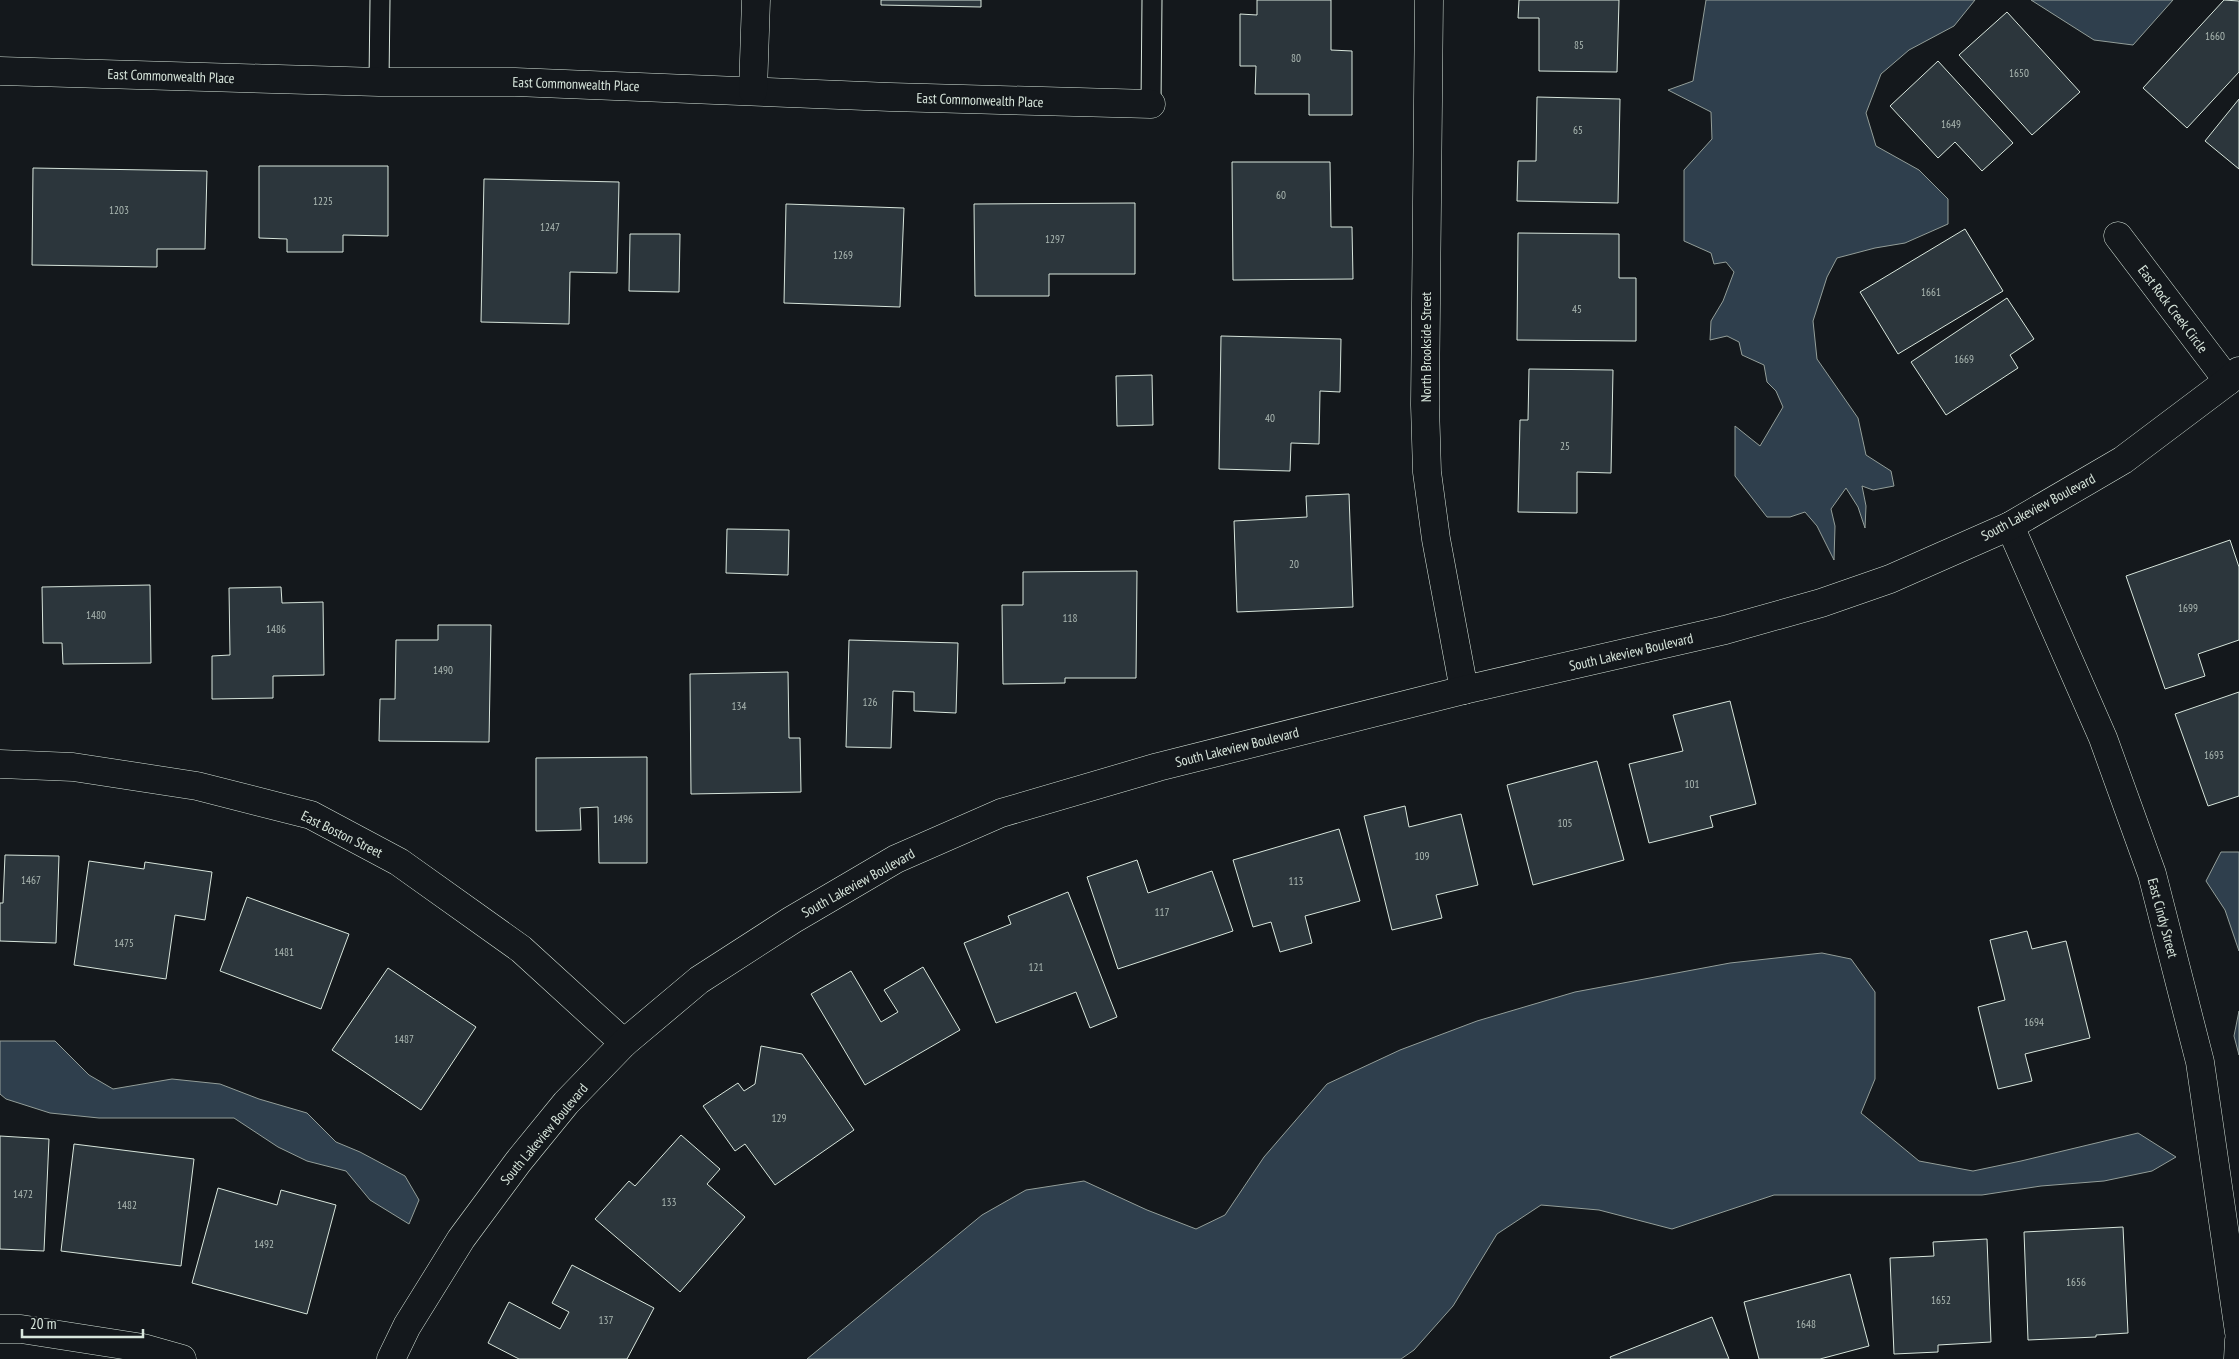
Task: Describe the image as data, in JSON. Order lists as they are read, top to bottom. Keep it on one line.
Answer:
{"streets":{"street":["East Commonwealth Place","East Rock Creek Circle","North Brookside Street","South Lakeview Boulevard","East Boston Street","East Cindy Street"]},"crossings":[["East Rock Creek Circle","South Lakeview Boulevard"],["North Brookside Street","South Lakeview Boulevard"],["South Lakeview Boulevard","East Boston Street"],["South Lakeview Boulevard","East Cindy Street"]],"house_numbers":["1660","85","80","1650","1649","65","60","1225","1203","1247","1297","1269","1661","45","1669","40","25","20","1699","1480","118","1486","1490","126","134","1693","101","1496","105","109","1467","113","117","1475","1481","121","1694","1487","129","1472","133","1482","1492","1656","1652","137","1648"],"scale_bar":"20 m"}
